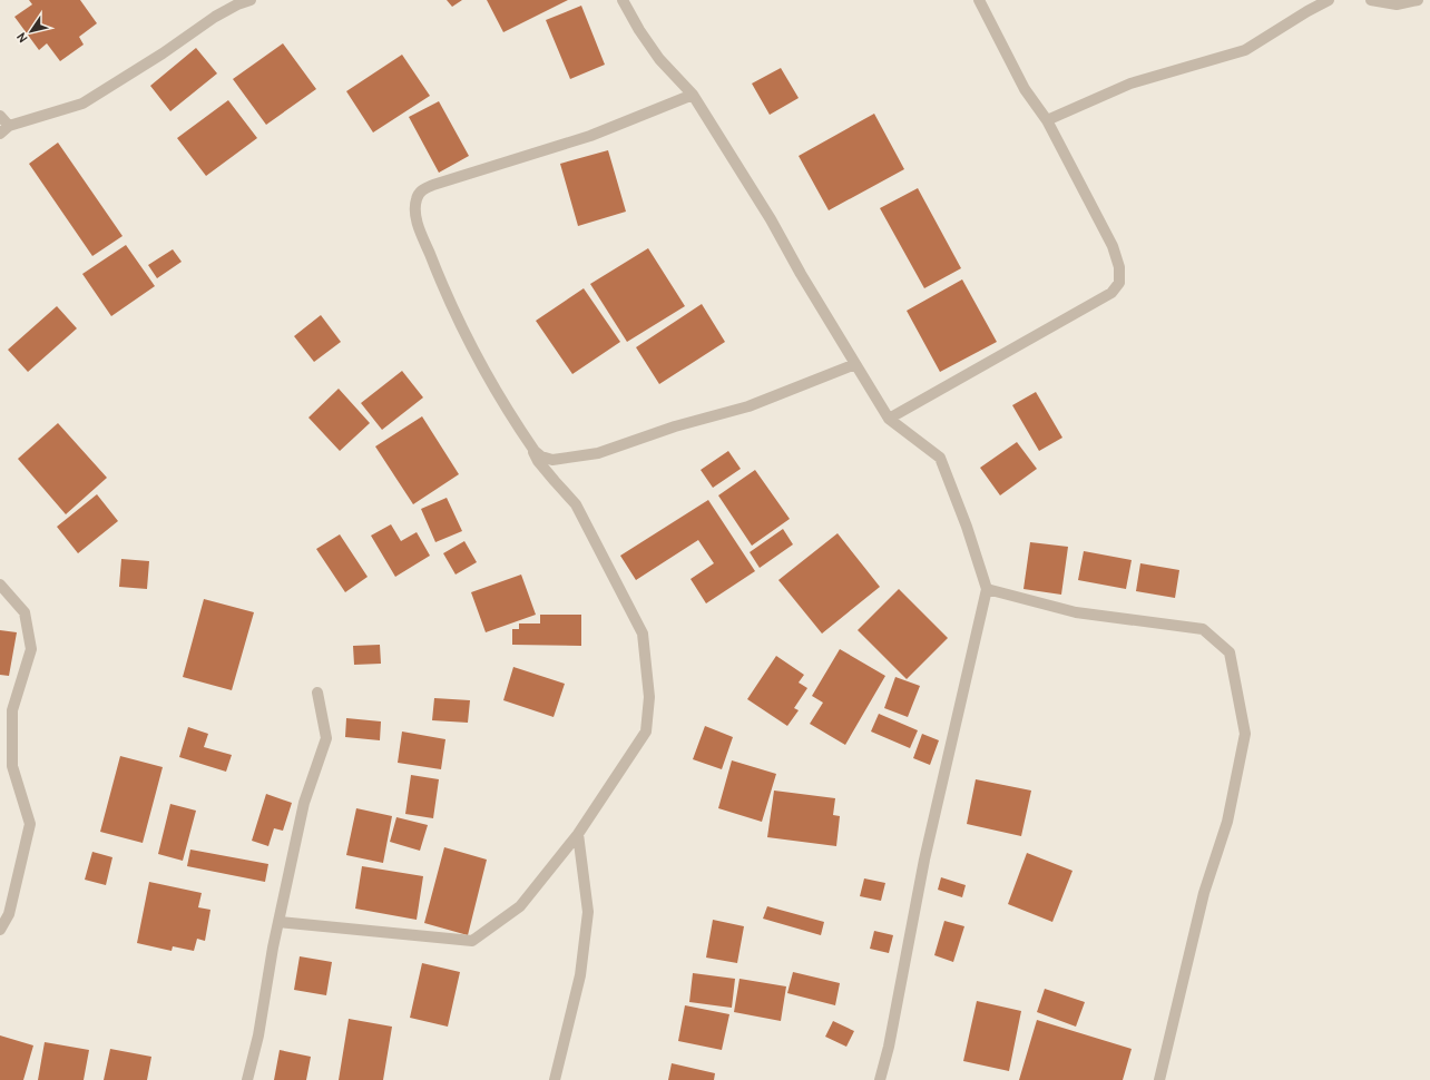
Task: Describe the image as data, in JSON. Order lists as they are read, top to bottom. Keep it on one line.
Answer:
{"north":"bottom left"}
